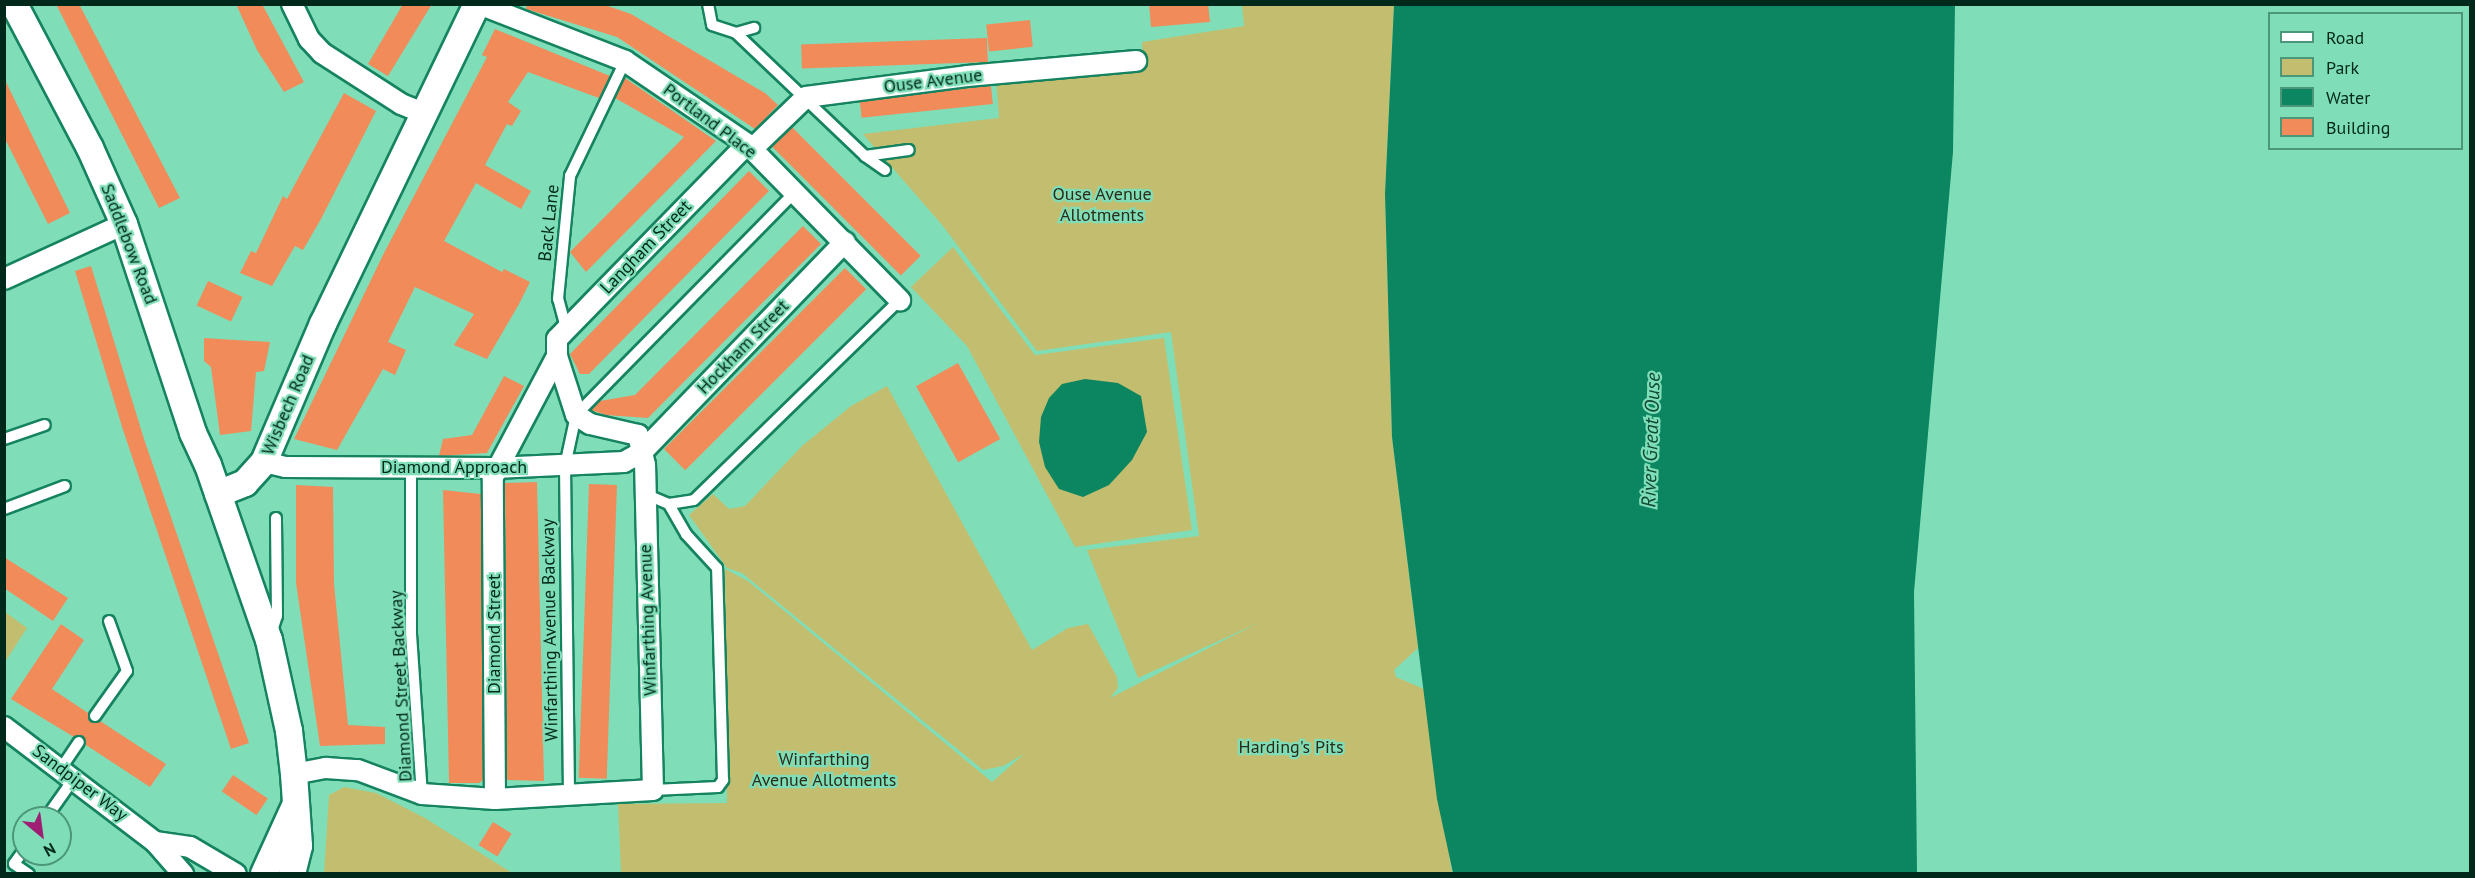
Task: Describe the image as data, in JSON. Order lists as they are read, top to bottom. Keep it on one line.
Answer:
{"streets":{"street":["Ouse Avenue","Portland Place","Saddlebow Road","Langham Street","Hockham Street","Wisbech Road","Diamond Approach","Winfarthing Avenue","Diamond Street","Sandpiper Way"],"lane":["Back Lane","Winfarthing Avenue Backway","Diamond Street Backway"]},"crossings":[["Portland Place","Back Lane"],["Portland Place","Langham Street"],["Portland Place","Hockham Street"],["Portland Place","Wisbech Road"],["Back Lane","Langham Street"],["Saddlebow Road","Wisbech Road"],["Langham Street","Diamond Approach"],["Langham Street","Diamond Street"],["Hockham Street","Diamond Approach"],["Hockham Street","Winfarthing Avenue"],["Wisbech Road","Diamond Approach"],["Diamond Approach","Winfarthing Avenue"],["Diamond Approach","Winfarthing Avenue Backway"],["Diamond Approach","Diamond Street"],["Diamond Approach","Diamond Street Backway"]],"water":["River Great Ouse"],"parks":["Ouse Avenue Allotments","Harding's Pits","Winfarthing Avenue Allotments"],"legend":["Road","Park","Water","Building"],"north":"bottom right"}
